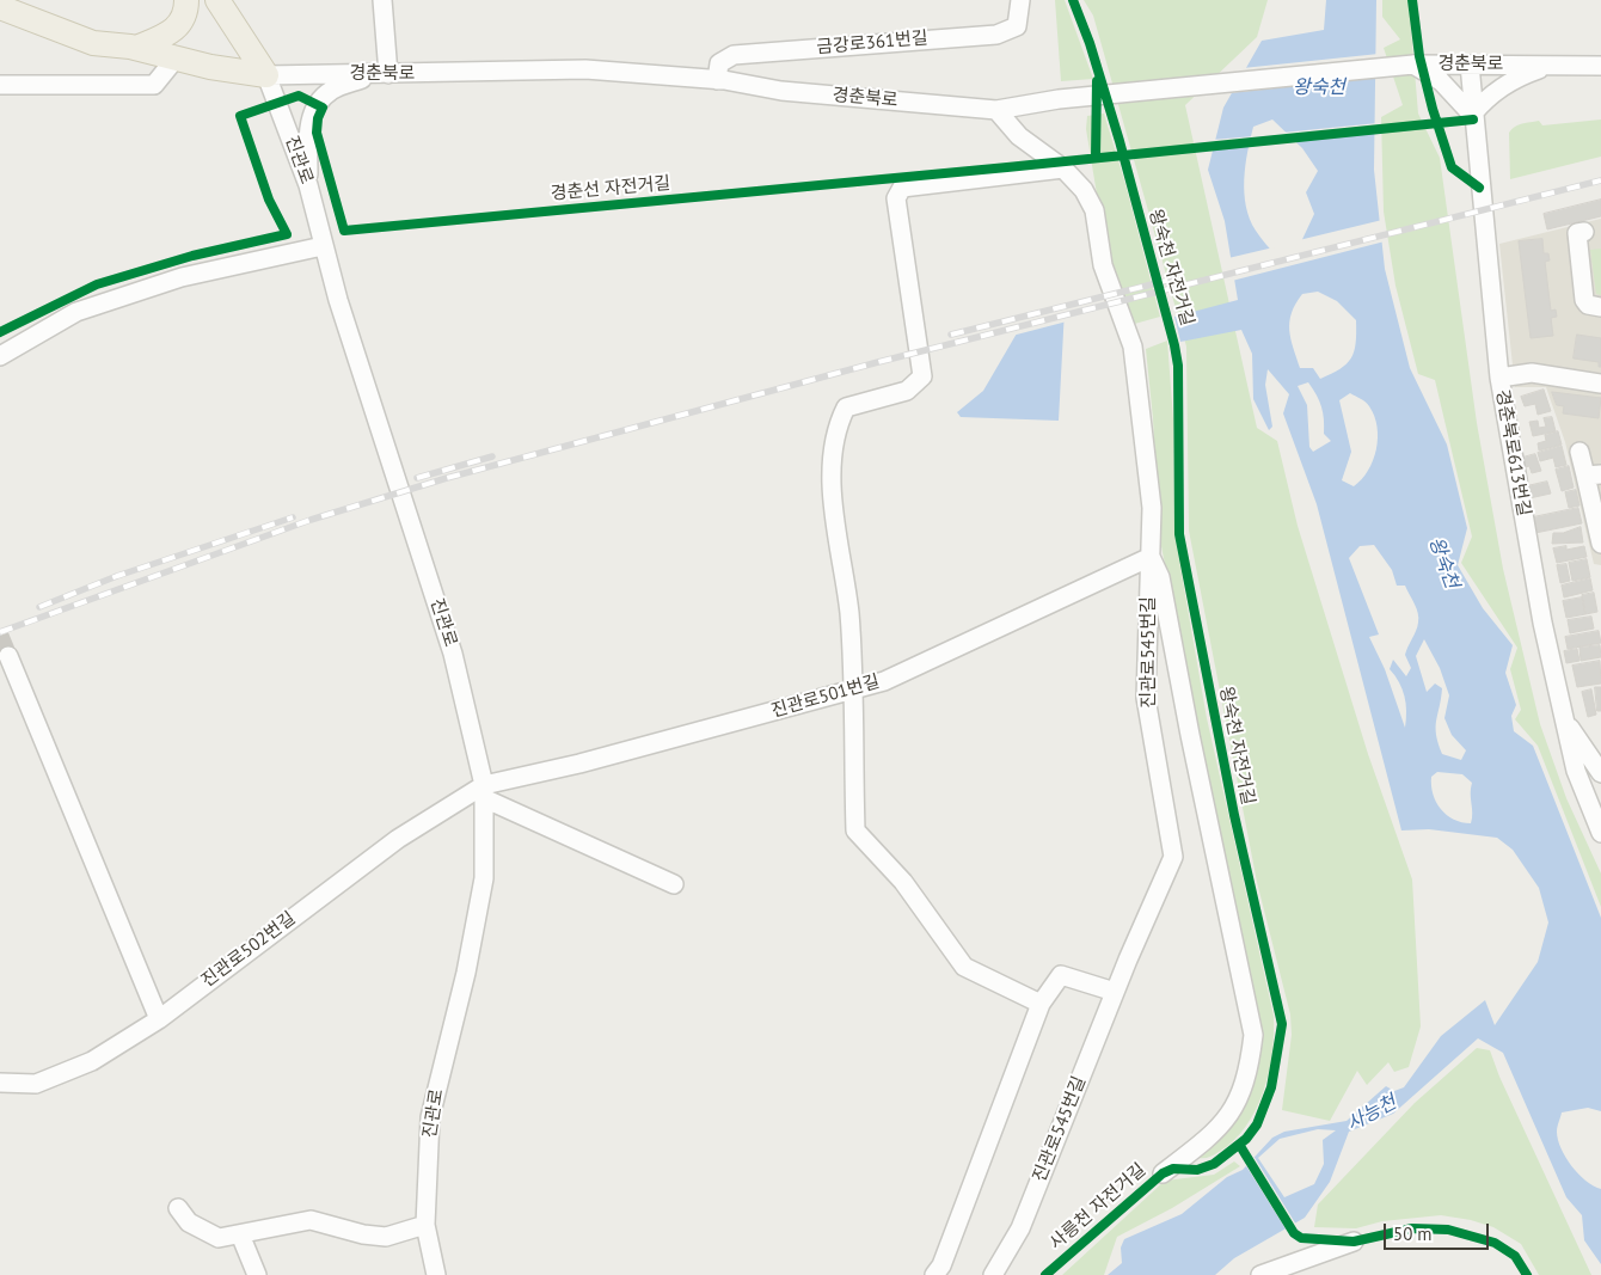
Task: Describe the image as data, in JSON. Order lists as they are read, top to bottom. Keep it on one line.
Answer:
{"streets":{"main road":["경춘북로","진관로"],"street":["금강로361번길","경춘북로613번길","진관로545번길","진관로501번길","진관로502번길"],"cycle path":["경춘선 자전거길","왕숙천 자전거길"]},"crossings":[["금강로361번길","경춘북로"],["경춘북로","진관로"],["경춘북로","경춘북로613번길"],["경춘북로","진관로545번길"],["진관로","진관로501번길"],["진관로","진관로502번길"],["진관로545번길","진관로501번길"],["진관로501번길","진관로502번길"]],"water":["왕숙천","사능천"],"scale_bar":"50 m"}
